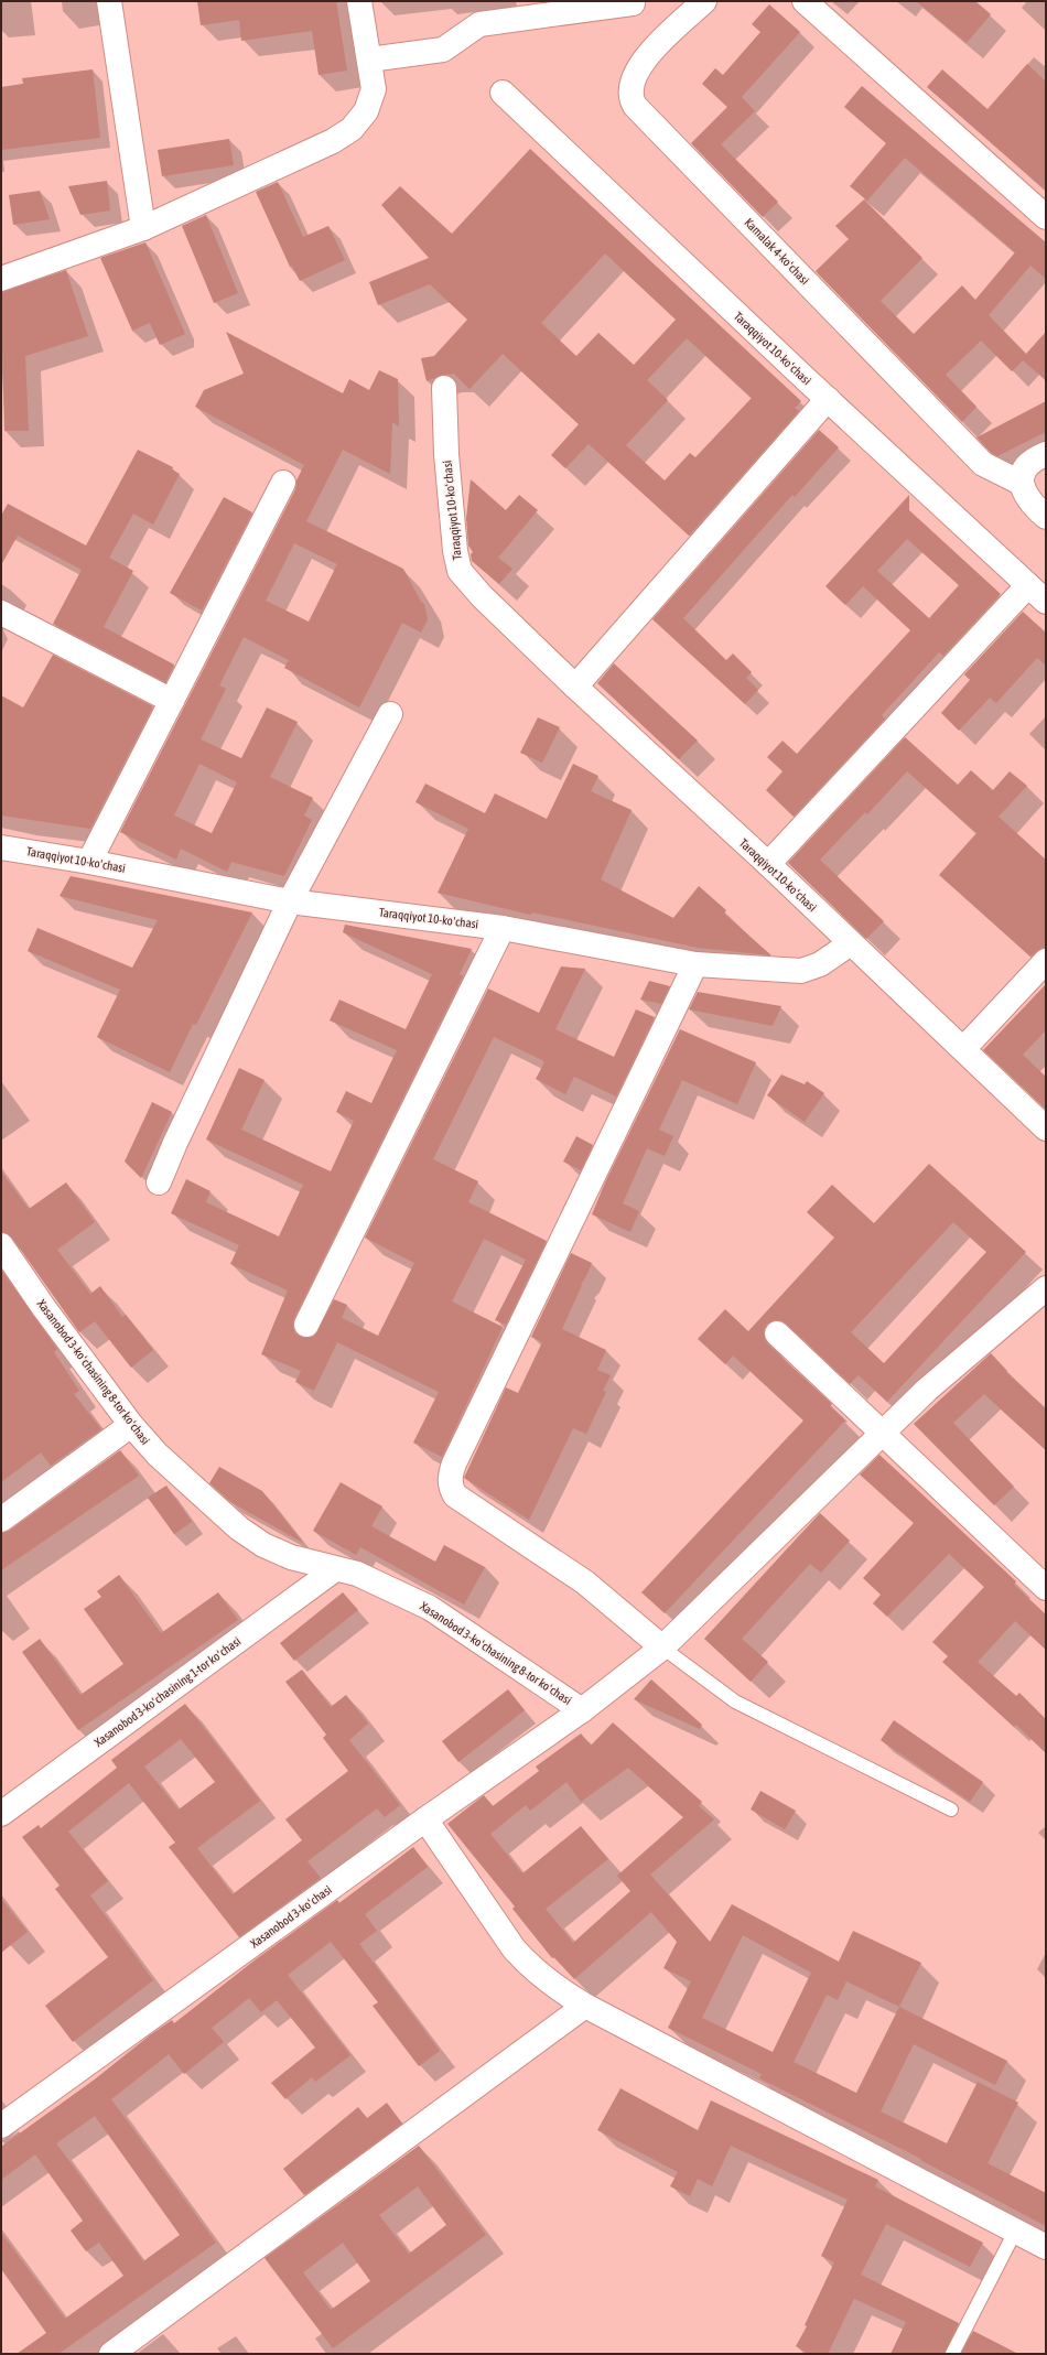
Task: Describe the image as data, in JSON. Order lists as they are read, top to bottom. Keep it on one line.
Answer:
{"streets":{"street":["Kamalak 4-koʻchasi","Taraqqiyot 10-koʻchasi","Xasanobod 3-koʻchasining 8-tor koʻchasi","Xasanobod 3-koʻchasining 1-tor koʻchasi","Xasanobod 3-koʻchasi"]},"crossings":[["Xasanobod 3-koʻchasining 8-tor koʻchasi","Xasanobod 3-koʻchasining 1-tor koʻchasi"],["Xasanobod 3-koʻchasining 8-tor koʻchasi","Xasanobod 3-koʻchasi"]]}
